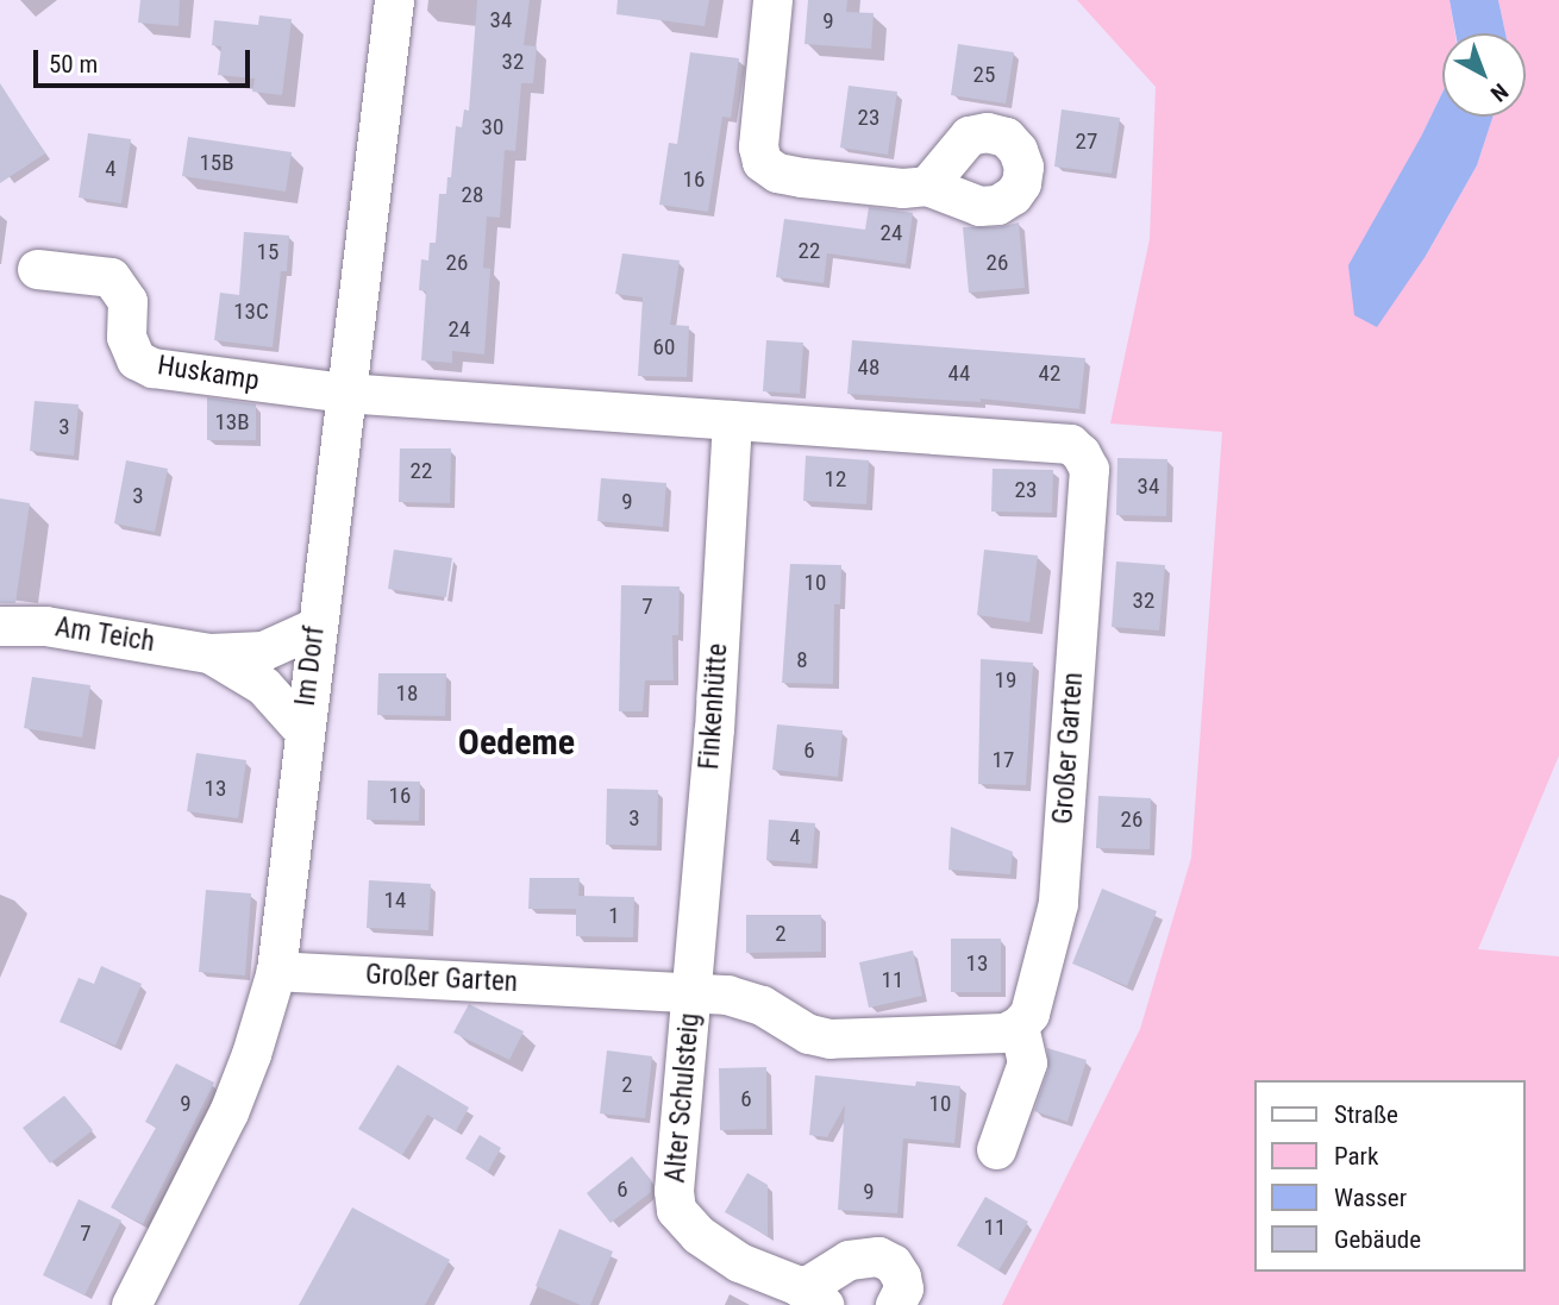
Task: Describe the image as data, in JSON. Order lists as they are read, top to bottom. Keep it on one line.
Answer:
{"streets":{"street":["Huskamp","Am Teich","Im Dorf","Finkenhütte","Großer Garten","Alter Schulsteig"]},"crossings":[["Huskamp","Im Dorf"],["Huskamp","Großer Garten"],["Am Teich","Im Dorf"],["Im Dorf","Großer Garten"],["Finkenhütte","Großer Garten"],["Finkenhütte","Alter Schulsteig"],["Großer Garten","Alter Schulsteig"]],"districts":["Oedeme"],"house_numbers":["34","9","32","25","23","30","27","15B","4","16","28","24","22","15","26","26","13C","24","60","48","44","42","13B","3","22","12","34","23","3","9","10","32","7","8","19","18","6","17","13","16","3","26","4","14","1","2","13","11","2","6","9","10","6","9","11","7"],"legend":["Straße","Park","Wasser","Gebäude"],"scale_bar":"50 m","north":"bottom right"}
